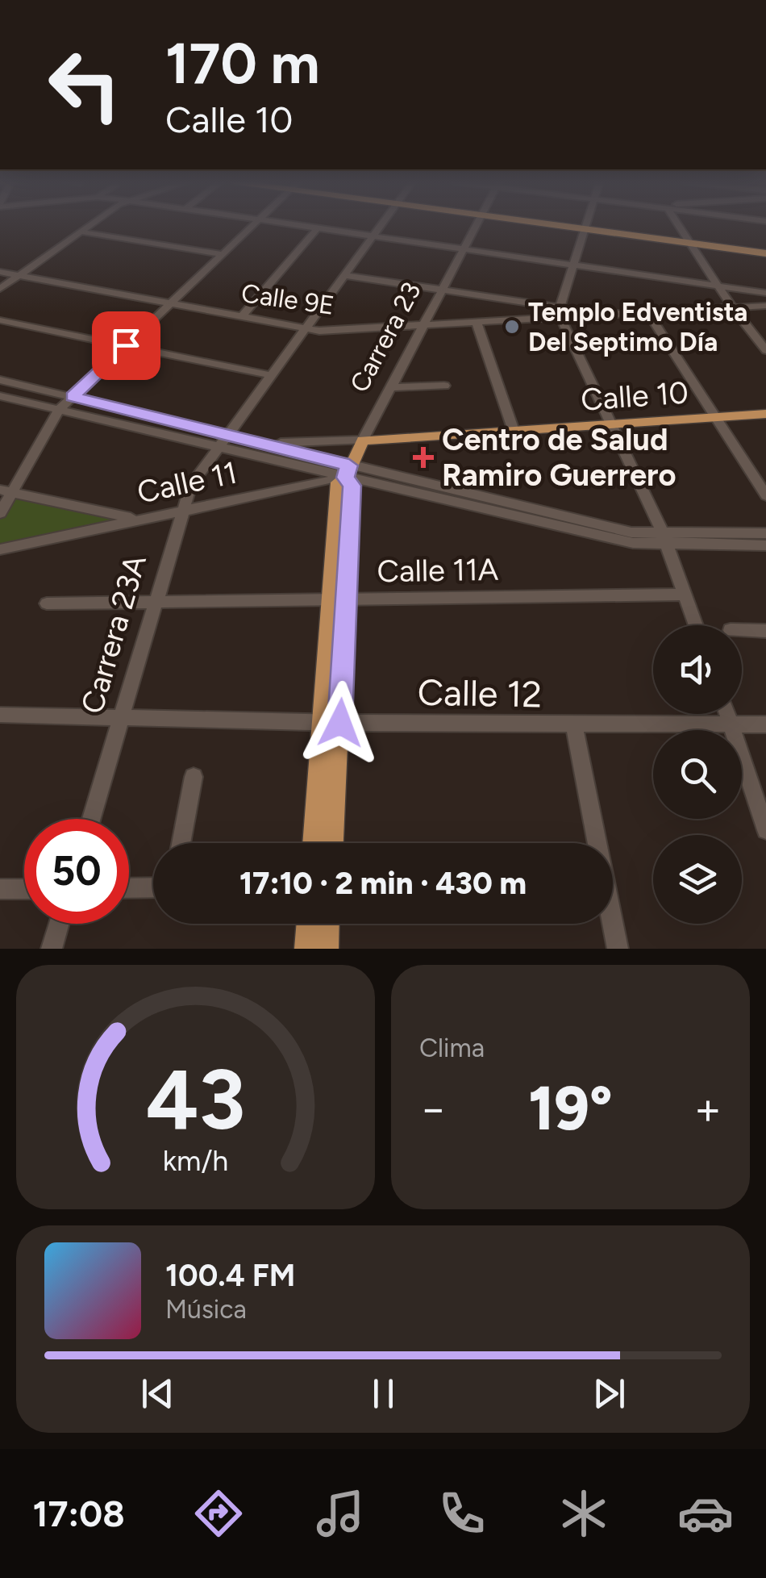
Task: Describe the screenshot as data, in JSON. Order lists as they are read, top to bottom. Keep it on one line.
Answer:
{"streets":{"main road":["Carrera 23","Calle 10"],"street":["Calle 9E","Calle 11","Calle 11A","Carrera 23A","Calle 12"]},"crossings":[["Calle 9E","Carrera 23"],["Calle 9E","Carrera 23A"],["Carrera 23","Calle 10"],["Carrera 23","Calle 11"],["Calle 10","Calle 11"],["Calle 10","Carrera 23A"],["Calle 11","Carrera 23A"],["Calle 11A","Carrera 23A"],["Carrera 23A","Calle 12"]],"places":{"other":["Templo Edventista Del Septimo Día"],"health":["Centro de Salud Ramiro Guerrero"]},"page":{"turn":["170 m","Calle 10"],"limit":"50","trip":"17:10 · 2 min · 430 m","tile":"Clima","heat":["−","19°","+"],"song":["100.4 FM","Música"],"tabs":"17:08","gauge":["43","km/h"]}}
